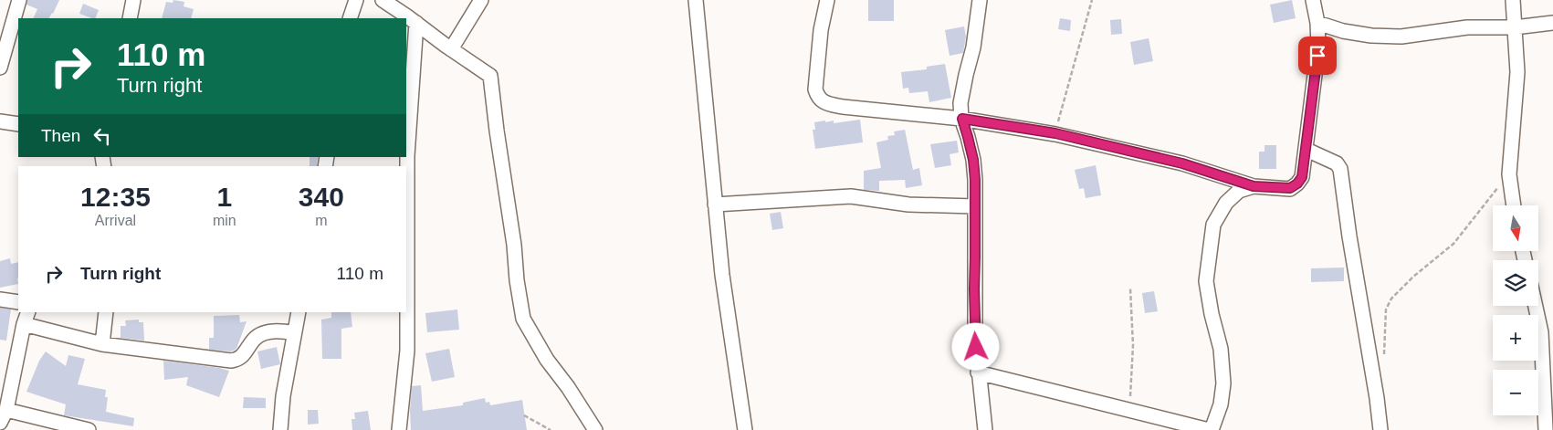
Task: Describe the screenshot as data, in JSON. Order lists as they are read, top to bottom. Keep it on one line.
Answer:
{"north":"bottom","page":{"turn":["110 m","Turn right"],"then":"Then","eta":["12:35","Arrival","1","min","340","m"],"map_buttons":["+","−"],"list":[{"name":"Turn right","value":"110 m"}]}}
